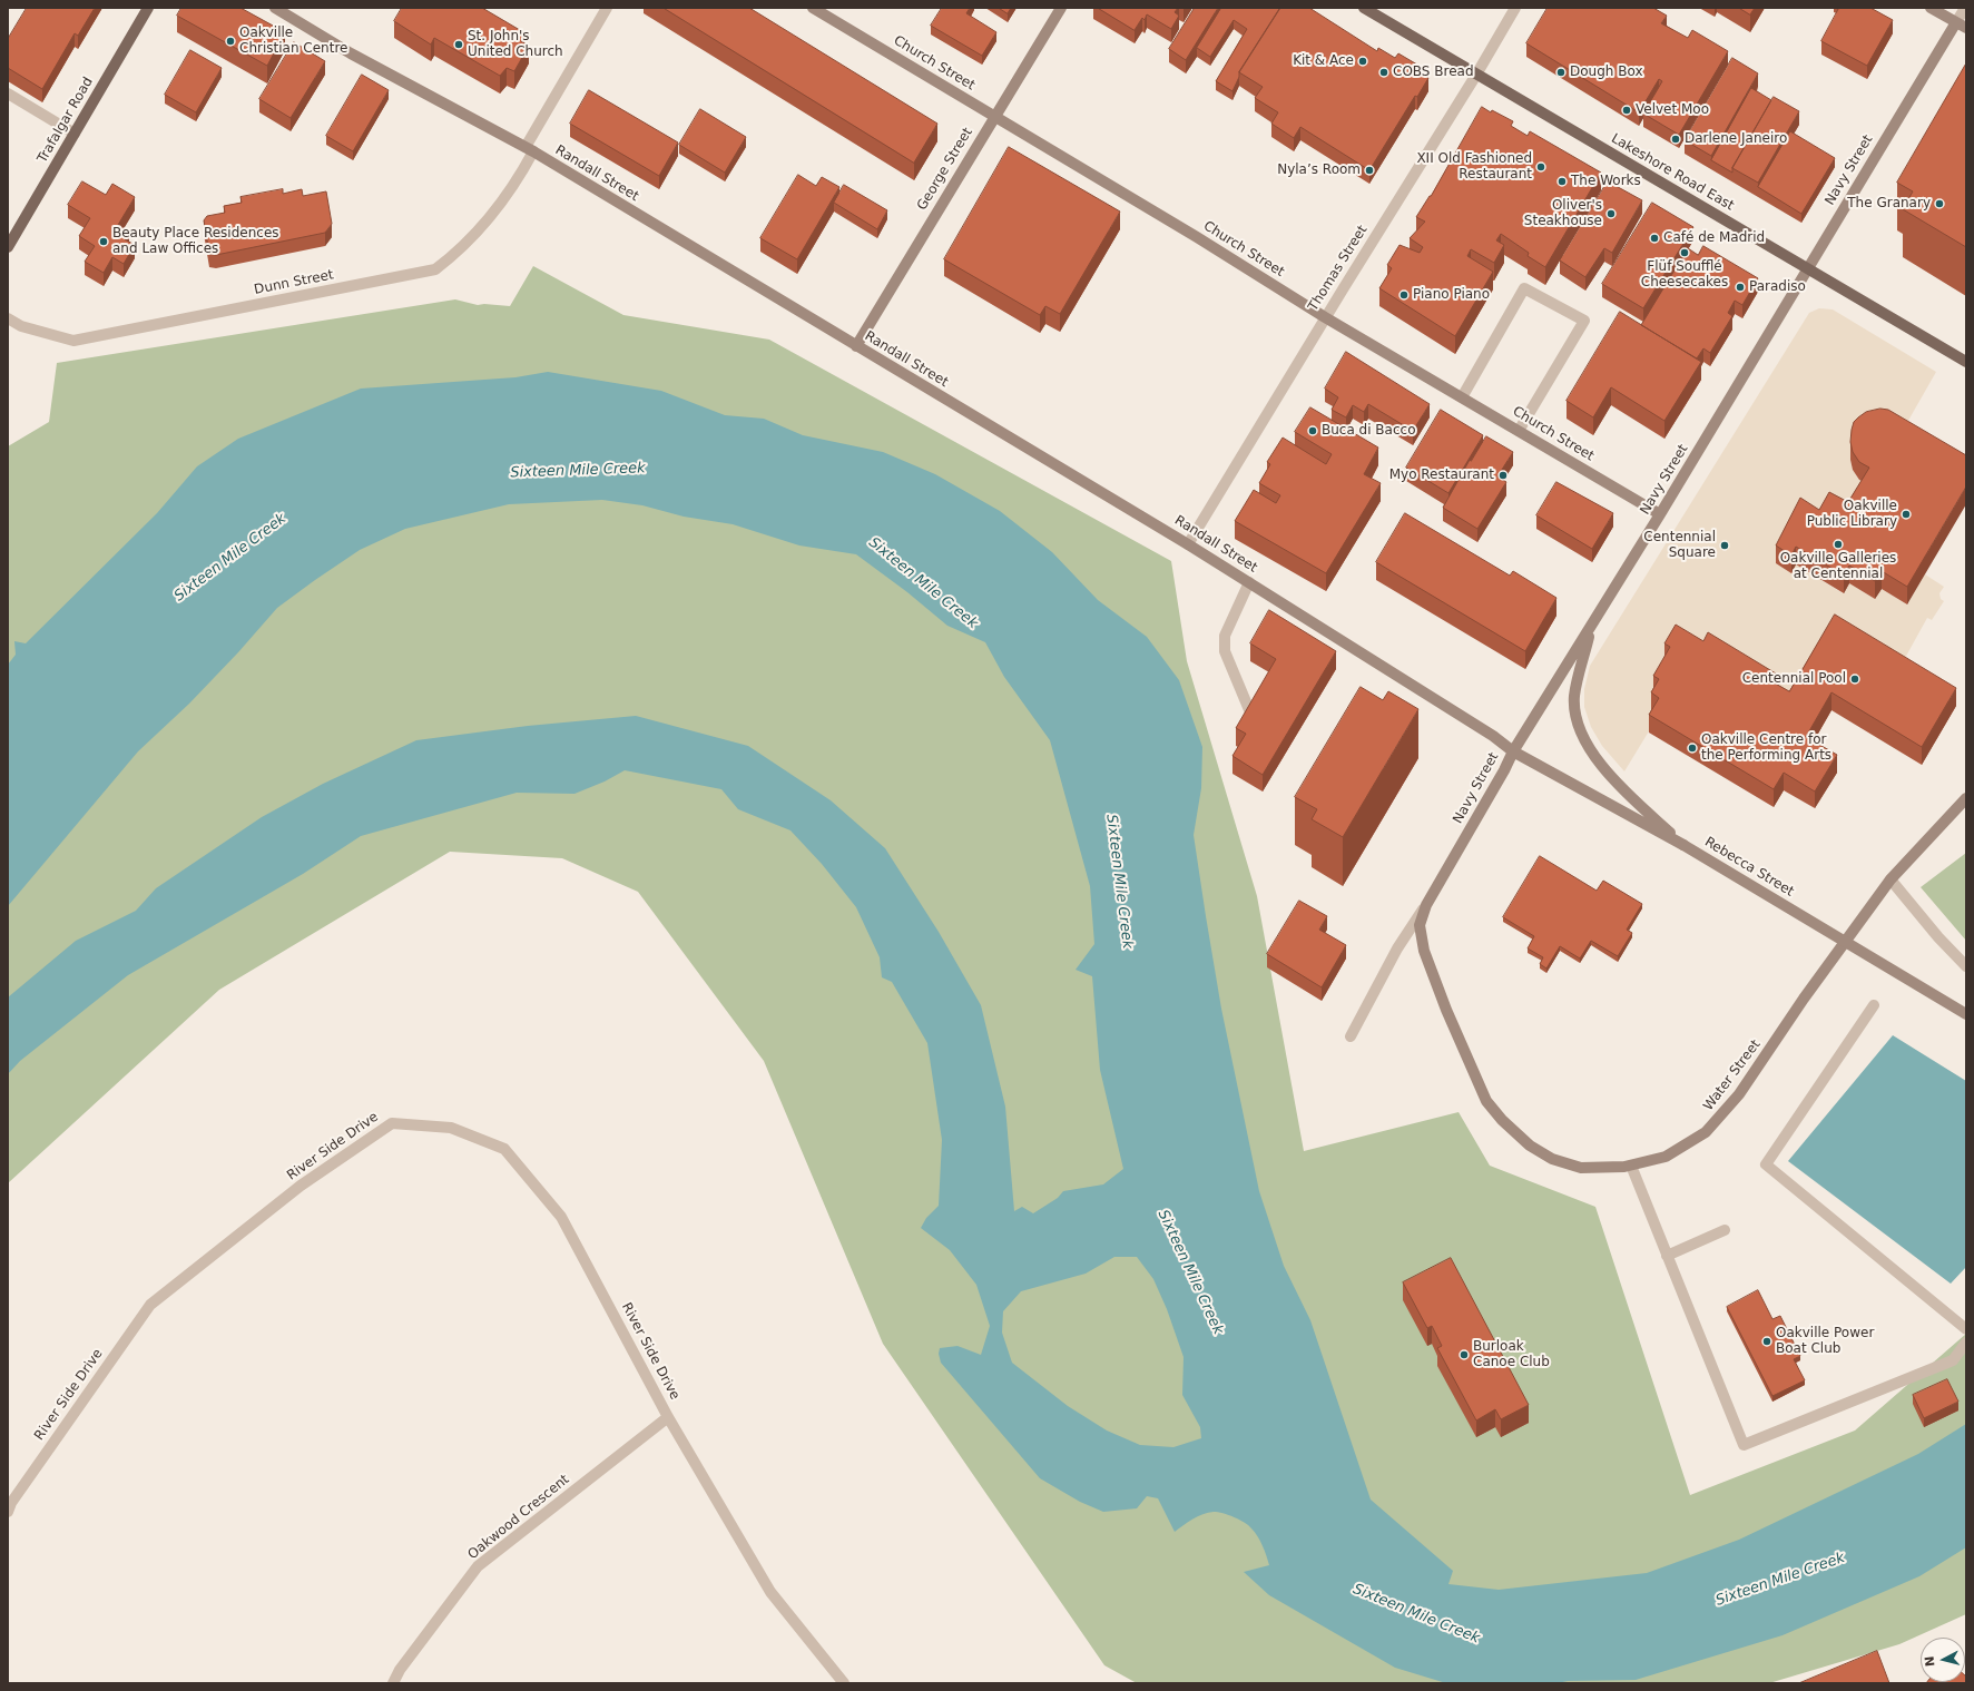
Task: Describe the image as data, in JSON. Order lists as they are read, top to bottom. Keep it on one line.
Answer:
{"streets":{"main road":["Trafalgar Road","Lakeshore Road East"],"street":["Church Street","George Street","Navy Street","Randall Street","Thomas Street","Dunn Street","Rebecca Street","Water Street","River Side Drive","Oakwood Crescent"]},"crossings":[["Church Street","George Street"],["Church Street","Navy Street"],["Church Street","Thomas Street"],["George Street","Randall Street"],["Navy Street","Lakeshore Road East"],["Navy Street","Randall Street"],["Navy Street","Rebecca Street"],["Navy Street","Water Street"],["Lakeshore Road East","Thomas Street"],["Randall Street","Thomas Street"],["Randall Street","Dunn Street"],["Randall Street","Rebecca Street"],["River Side Drive","Oakwood Crescent"]],"water":["Sixteen Mile Creek"],"places":["Oakville Christian Centre","St. John's United Church","Kit & Ace","COBS Bread","Dough Box","Velvet Moo","Darlene Janeiro","XII Old Fashioned Restaurant","Nyla’s Room","The Works","The Granary","Oliver's Steakhouse","Café de Madrid","Beauty Place Residences and Law Offices","Flüf Soufflé Cheesecakes","Paradiso","Piano Piano","Buca di Bacco","Myo Restaurant","Oakville Public Library","Oakville Galleries at Centennial","Centennial Square","Centennial Pool","Oakville Centre for the Performing Arts","Oakville Power Boat Club","Burloak Canoe Club"],"north":"left"}
